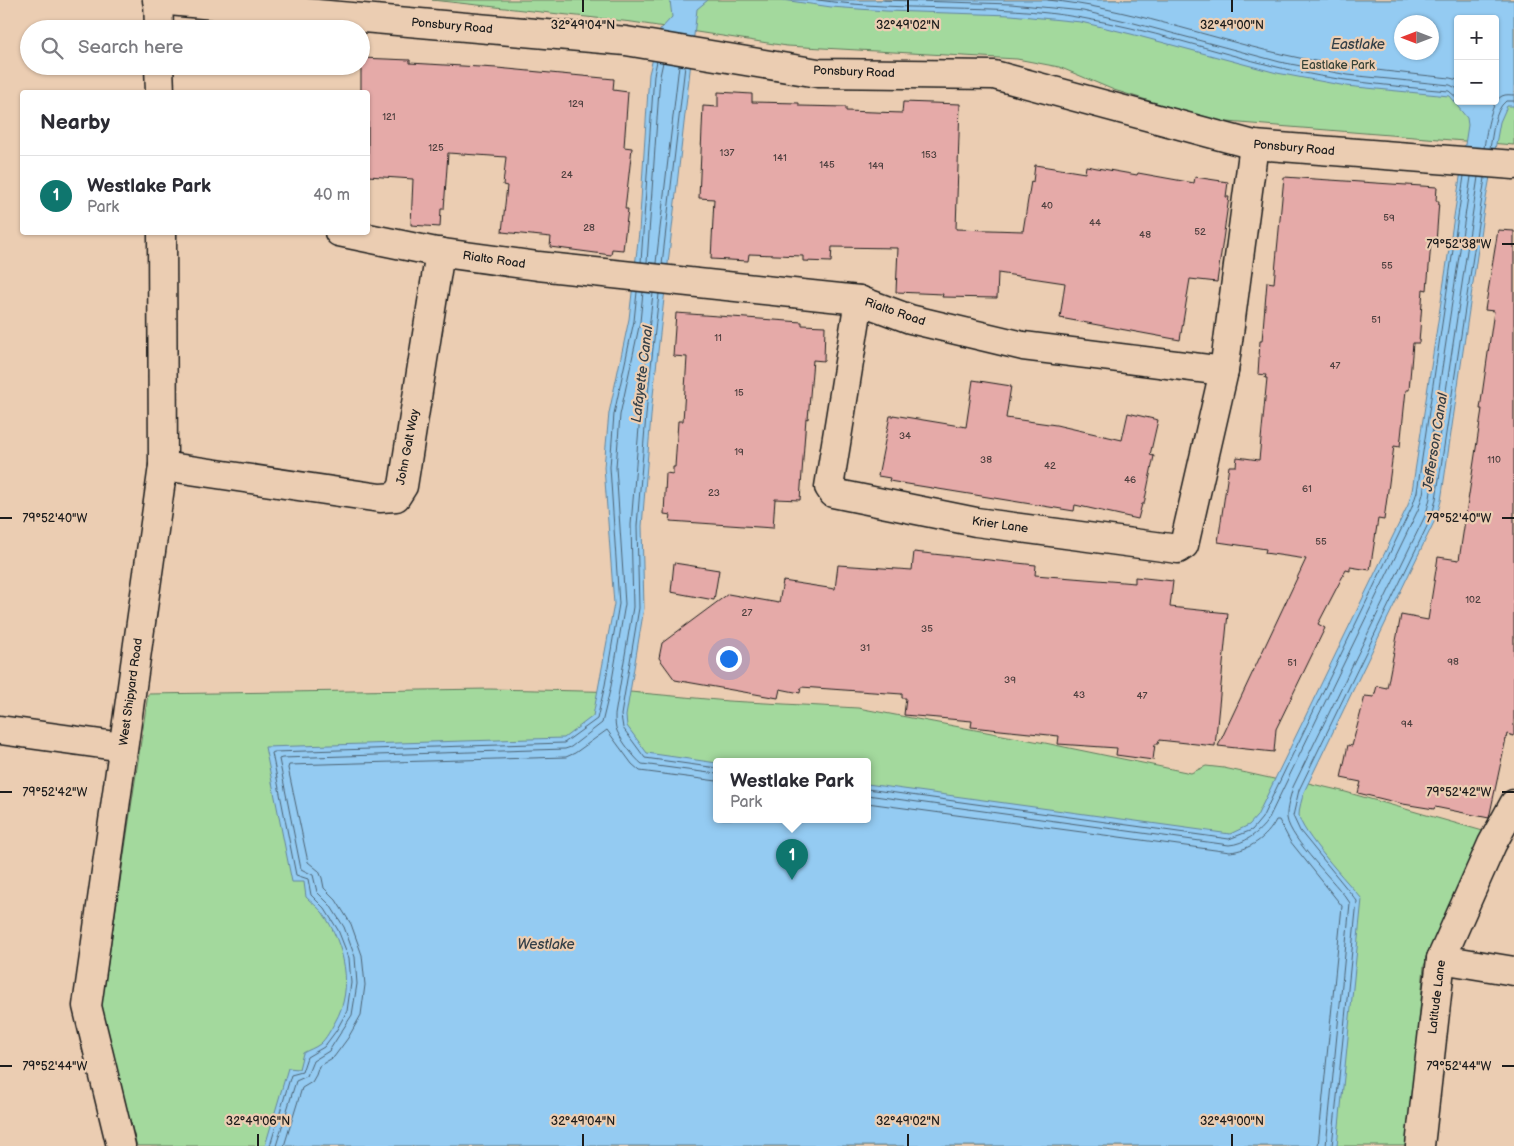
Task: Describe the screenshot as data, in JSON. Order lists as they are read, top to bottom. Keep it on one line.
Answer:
{"streets":{"street":["Ponsbury Road","Rialto Road","John Galt Way","Krier Lane","West Shipyard Road","Latitude Lane"]},"crossings":[["Rialto Road","John Galt Way"],["Rialto Road","Krier Lane"],["John Galt Way","West Shipyard Road"]],"water":["Eastlake","Lafayette Canal","Jefferson Canal","Westlake"],"parks":["Eastlake Park"],"house_numbers":["129","121","125","137","153","141","145","149","24","40","59","44","28","52","48","55","51","11","47","15","34","19","38","110","42","46","61","23","55","102","27","35","31","98","51","39","43","47","94"],"north":"left","page":{"map_buttons":["+","−"],"search":"Search here","heading":"Nearby","list":[{"mark":"1","name":"Westlake Park","note":"Park","value":"40 m"}],"popup":["Westlake Park","Park"],"pins":"1"},"coordinates":["32°49'04\"N","32°49'02\"N","32°49'00\"N","79°52'38\"W","79°52'40\"W","79°52'42\"W","79°52'44\"W","32°49'06\"N"]}
